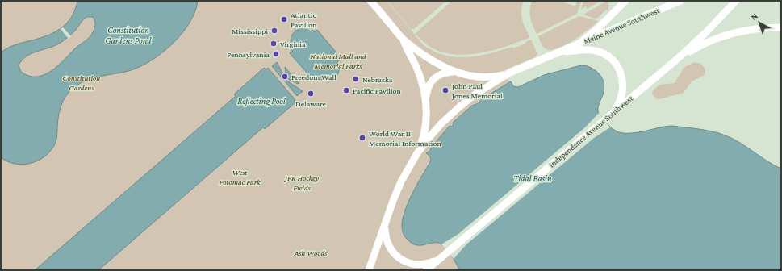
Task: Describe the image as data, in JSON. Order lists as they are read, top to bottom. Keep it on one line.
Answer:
{"streets":{"main road":["Maine Avenue Southwest","Independence Avenue Southwest"]},"water":["Constitution Gardens Pond","Reflecting Pool","Tidal Basin"],"parks":["National Mall and Memorial Parks","Constitution Gardens","West Potomac Park","JFK Hockey Fields","Ash Woods"],"places":["Atlantic Pavilion","Mississippi","Virginia","Pennsylvania","Freedom Wall","Nebraska","Pacific Pavilion","John Paul Jones Memorial","Delaware","World War II Memorial Information"],"north":"top left"}
